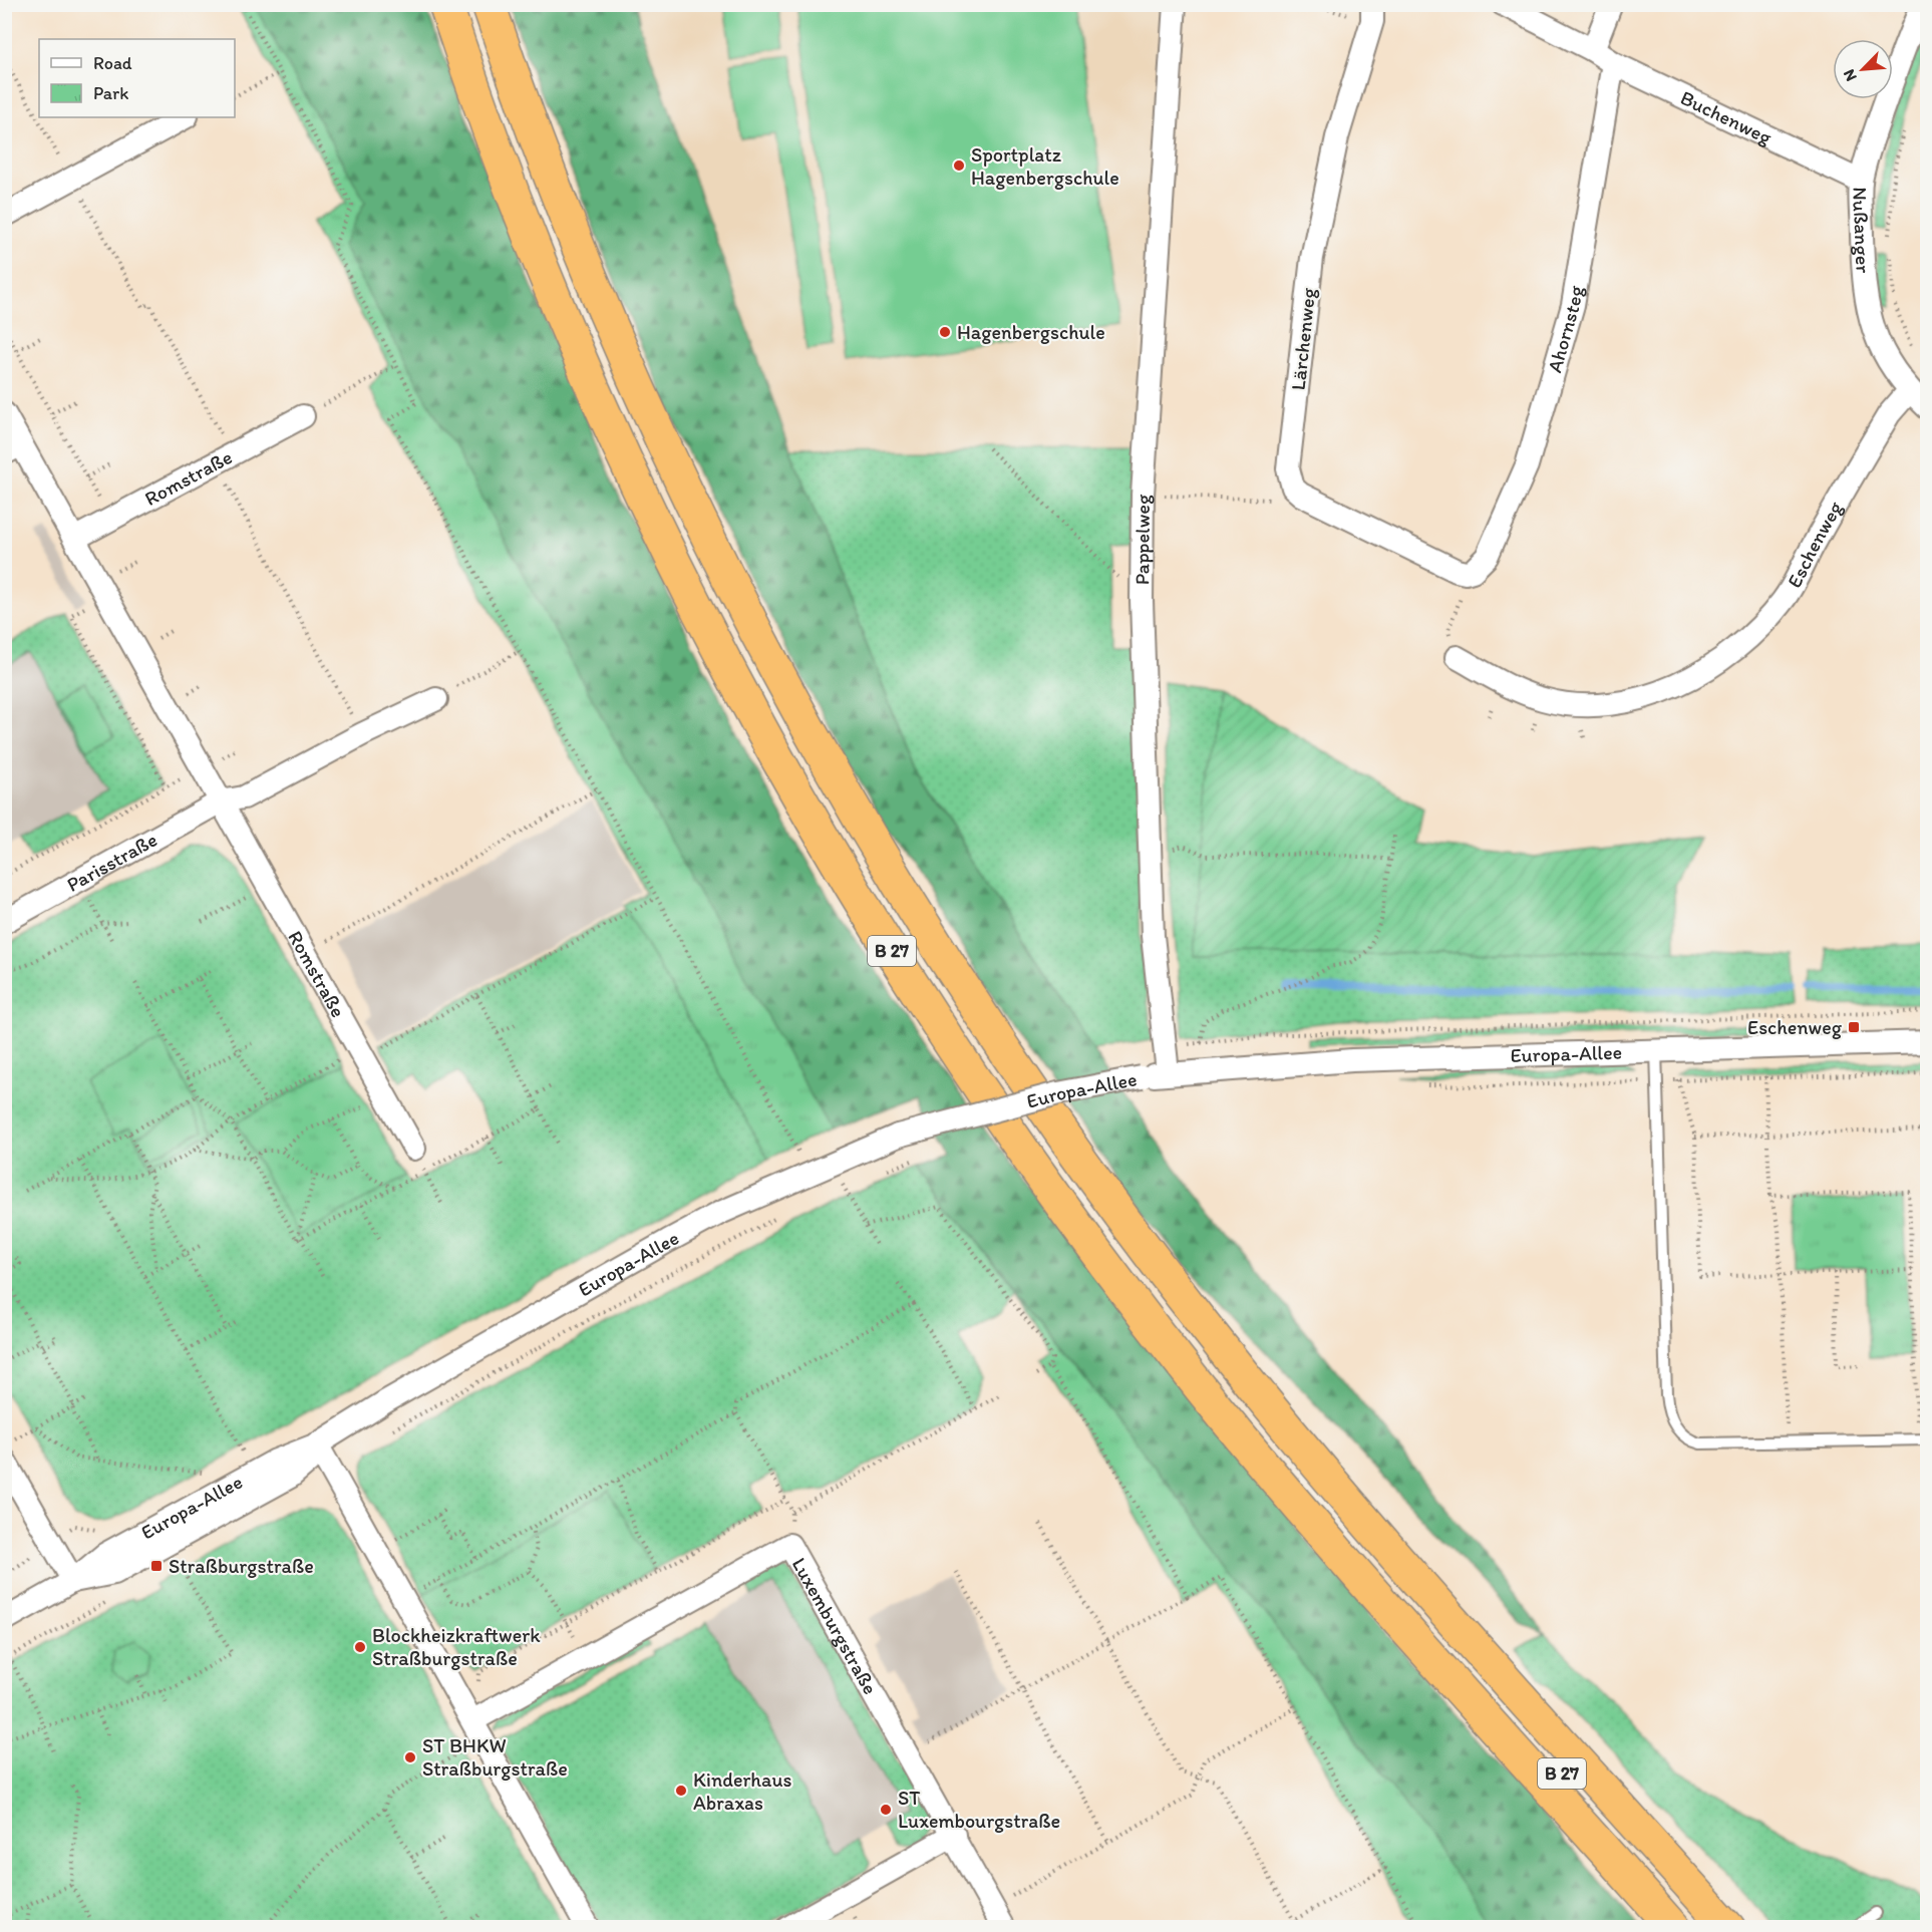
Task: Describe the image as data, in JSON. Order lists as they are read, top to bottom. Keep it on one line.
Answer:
{"streets":{"highway":["B 27"],"street":["Buchenweg","Nußanger","Ahornsteg","Lärchenweg","Romstraße","Pappelweg","Eschenweg","Parisstraße","Europa-Allee","Luxemburgstraße"]},"crossings":[["Buchenweg","Nußanger"],["Buchenweg","Ahornsteg"],["Nußanger","Eschenweg"],["Romstraße","Parisstraße"],["Pappelweg","Europa-Allee"]],"places":{"other":["Sportplatz Hagenbergschule","Hagenbergschule","Blockheizkraftwerk Straßburgstraße","ST BHKW Straßburgstraße","Kinderhaus Abraxas","ST Luxembourgstraße"],"transit":["Eschenweg","Straßburgstraße"]},"legend":["Road","Park"],"north":"bottom left"}
